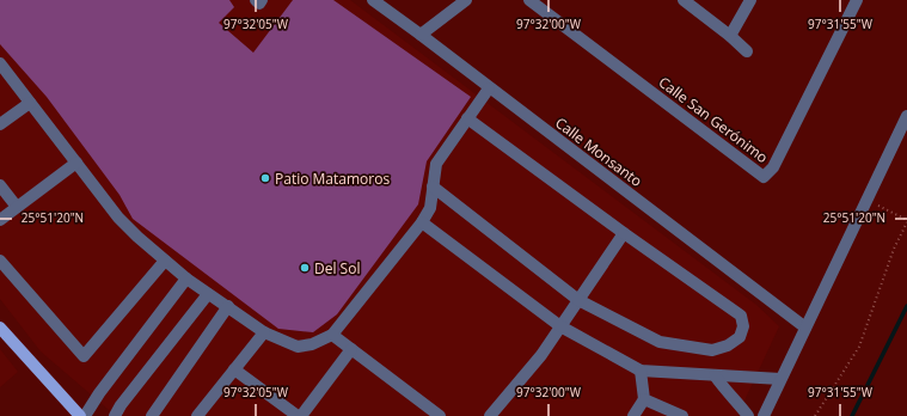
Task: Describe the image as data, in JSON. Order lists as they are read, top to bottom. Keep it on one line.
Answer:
{"streets":{"street":["Calle San Gerónimo","Calle Monsanto"]},"places":["Patio Matamoros","Del Sol"],"coordinates":["97°32'05\"W","97°32'00\"W","97°31'55\"W","25°51'20\"N"]}
